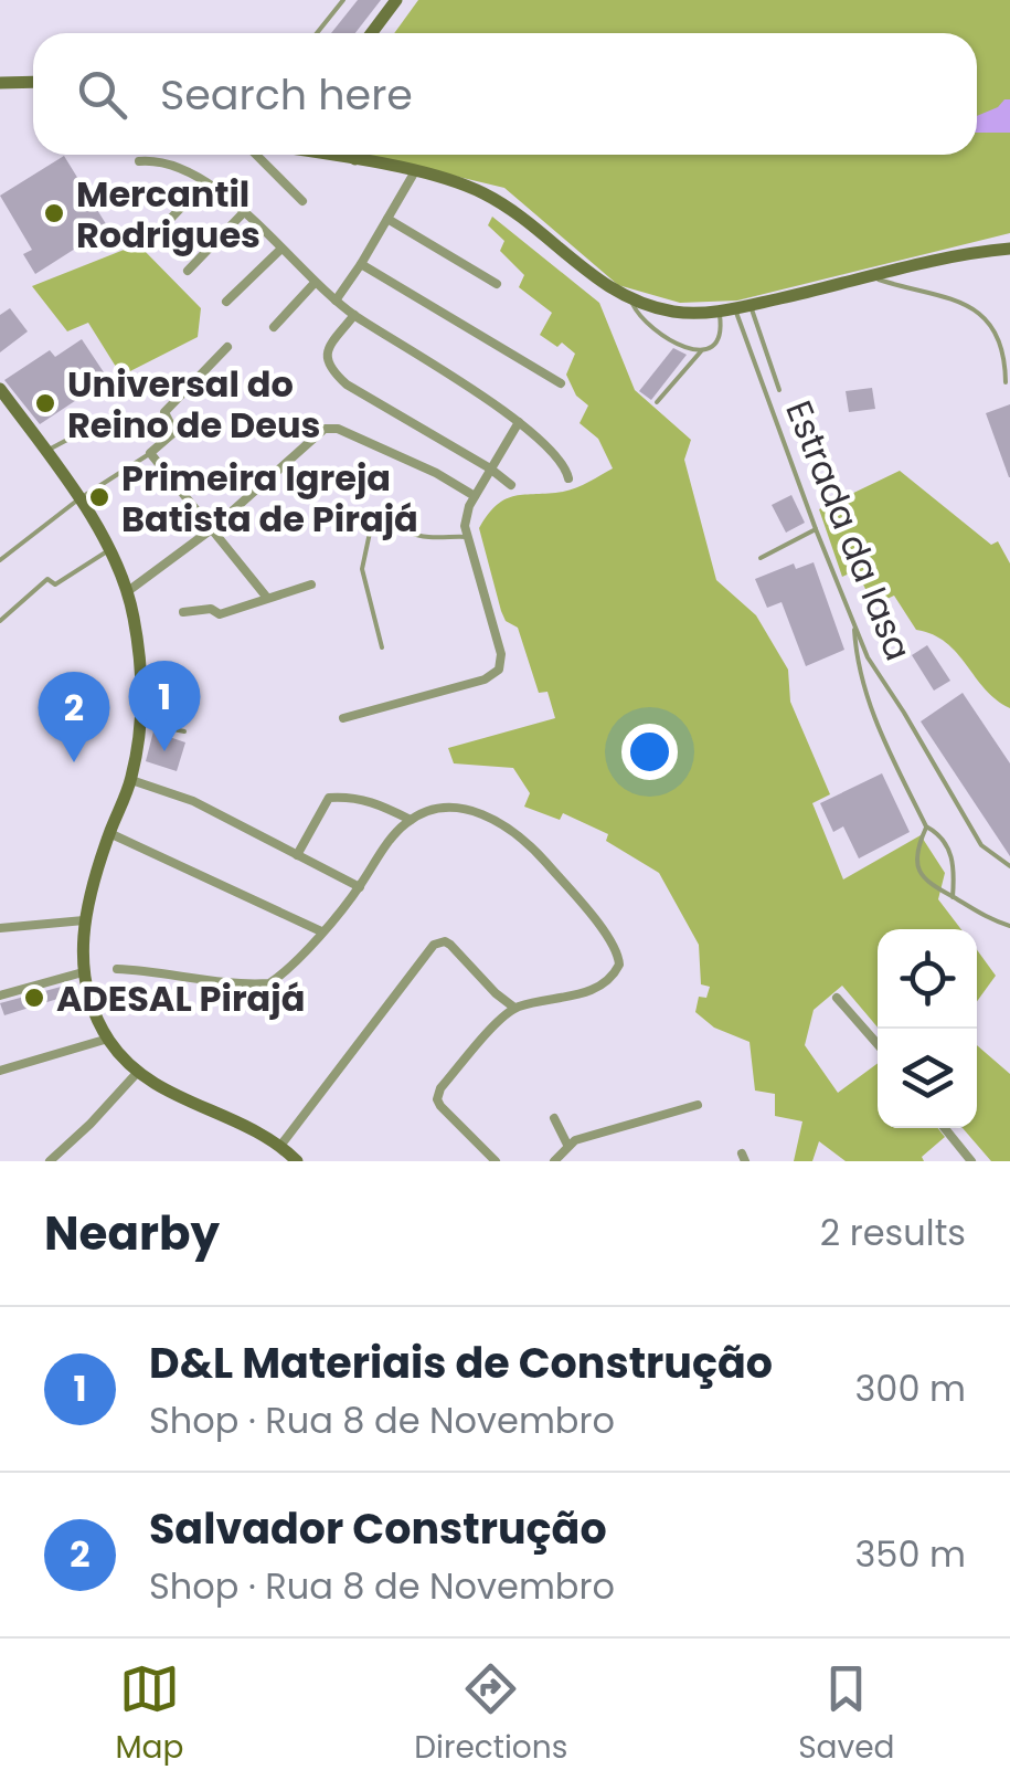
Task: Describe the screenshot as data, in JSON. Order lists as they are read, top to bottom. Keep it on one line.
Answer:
{"streets":{"lane":["Estrada da Iasa"]},"places":["Mercantil Rodrigues","Universal do Reino de Deus","Primeira Igreja Batista de Pirajá","ADESAL Pirajá"],"page":{"search":"Search here","pins":["1","2"],"heading":["Nearby","2 results"],"list":[{"mark":"1","name":"D&L Materiais de Construção","note":"Shop · Rua 8 de Novembro","value":"300 m"},{"mark":"2","name":"Salvador Construção","note":"Shop · Rua 8 de Novembro","value":"350 m"}],"nav":["Map","Directions","Saved"]}}
